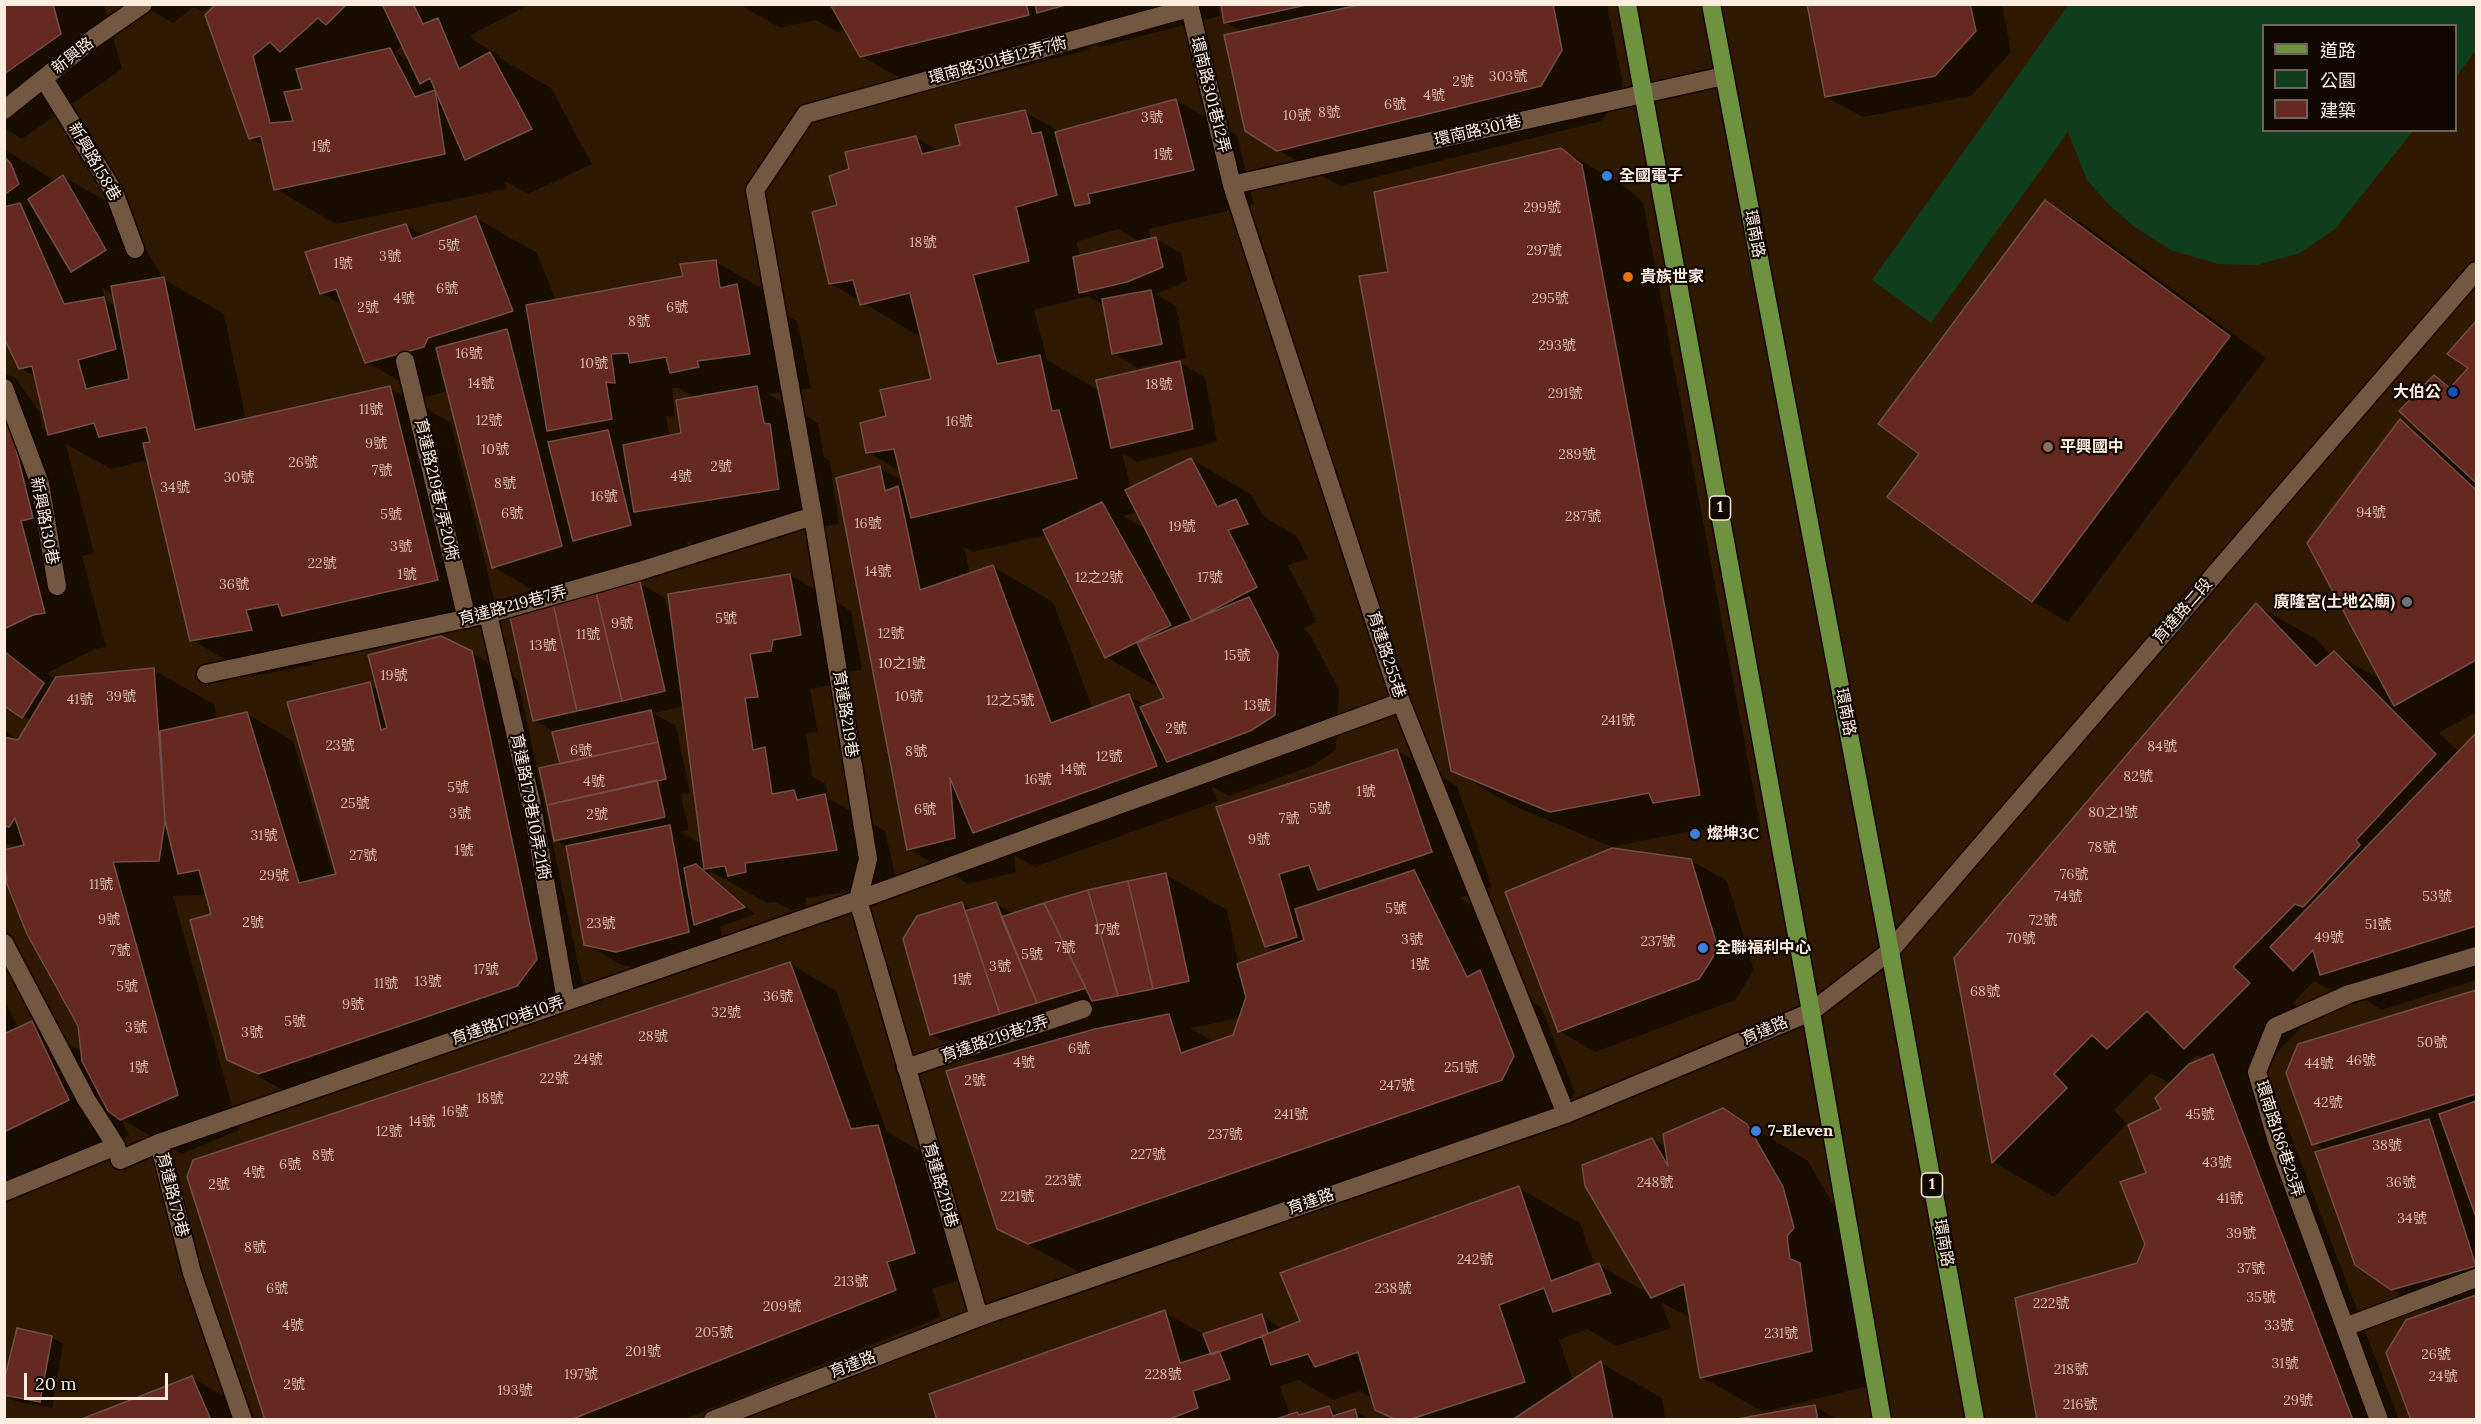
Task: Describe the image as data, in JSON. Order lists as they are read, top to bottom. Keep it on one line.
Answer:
{"streets":{"main road":["環南路","1"],"street":["新興路","環南路301巷12弄7衖","環南路301巷12弄","環南路301巷","新興路158巷","育達路219巷7弄20衖","新興路130巷","育達路219巷7弄","育達路二段","育達路255巷","育達路219巷","育達路179巷10弄21衖","育達路179巷10弄","育達路","育達路219巷2弄","環南路186巷23弄","育達路179巷"]},"crossings":[["新興路","新興路158巷"],["環南路301巷12弄7衖","環南路301巷12弄"],["環南路301巷12弄7衖","育達路219巷"],["環南路301巷12弄","環南路301巷"],["環南路301巷12弄","育達路255巷"],["環南路301巷","環南路"],["環南路301巷","1"],["環南路301巷","育達路255巷"],["環南路","育達路二段"],["環南路","育達路"],["育達路219巷7弄20衖","育達路219巷7弄"],["1","育達路"],["育達路219巷7弄","育達路219巷"],["育達路219巷7弄","育達路179巷10弄21衖"],["育達路二段","育達路"],["育達路255巷","育達路179巷10弄"],["育達路255巷","育達路"],["育達路219巷","育達路179巷10弄"],["育達路219巷","育達路"],["育達路219巷","育達路219巷2弄"],["育達路179巷10弄21衖","育達路179巷10弄"],["育達路179巷10弄","育達路179巷"]],"places":["全國電子","貴族世家","大伯公","平興國中","廣隆宮(土地公廟)","燦坤3C","全聯福利中心","7-Eleven"],"house_numbers":["303號","2號","4號","6號","8號","10號","3號","1號","1號","299號","18號","5號","297號","3號","1號","6號","4號","295號","2號","6號","8號","293號","16號","10號","14號","18號","291號","11號","12號","16號","9號","10號","289號","26號","2號","7號","4號","30號","8號","34號","16號","94號","6號","5號","287號","16號","19號","3號","22號","14號","1號","12之2號","17號","36號","5號","9號","12號","11號","13號","15號","10之1號","19號","39號","10號","41號","12之5號","13號","241號","2號","23號","84號","6號","8號","12號","14號","82號","16號","4號","5號","1號","25號","5號","6號","80之1號","3號","2號","7號","31號","9號","78號","1號","27號","76號","29號","11號","74號","53號","5號","9號","72號","2號","23號","51號","17號","49號","70號","3號","237號","7號","7號","5號","1號","3號","17號","1號","13號","11號","5號","68號","36號","9號","32號","5號","3號","3號","28號","50號","6號","24號","46號","4號","44號","1號","251號","22號","2號","247號","18號","42號","16號","241號","45號","14號","12號","237號","38號","227號","8號","43號","6號","4號","223號","248號","36號","2號","221號","41號","34號","39號","8號","242號","37號","213號","6號","238號","35號","222號","209號","4號","33號","205號","231號","201號","26號","31號","218號","197號","228號","24號","2號","193號","29號","216號"],"legend":["道路","公園","建築"],"scale_bar":"20 m"}
